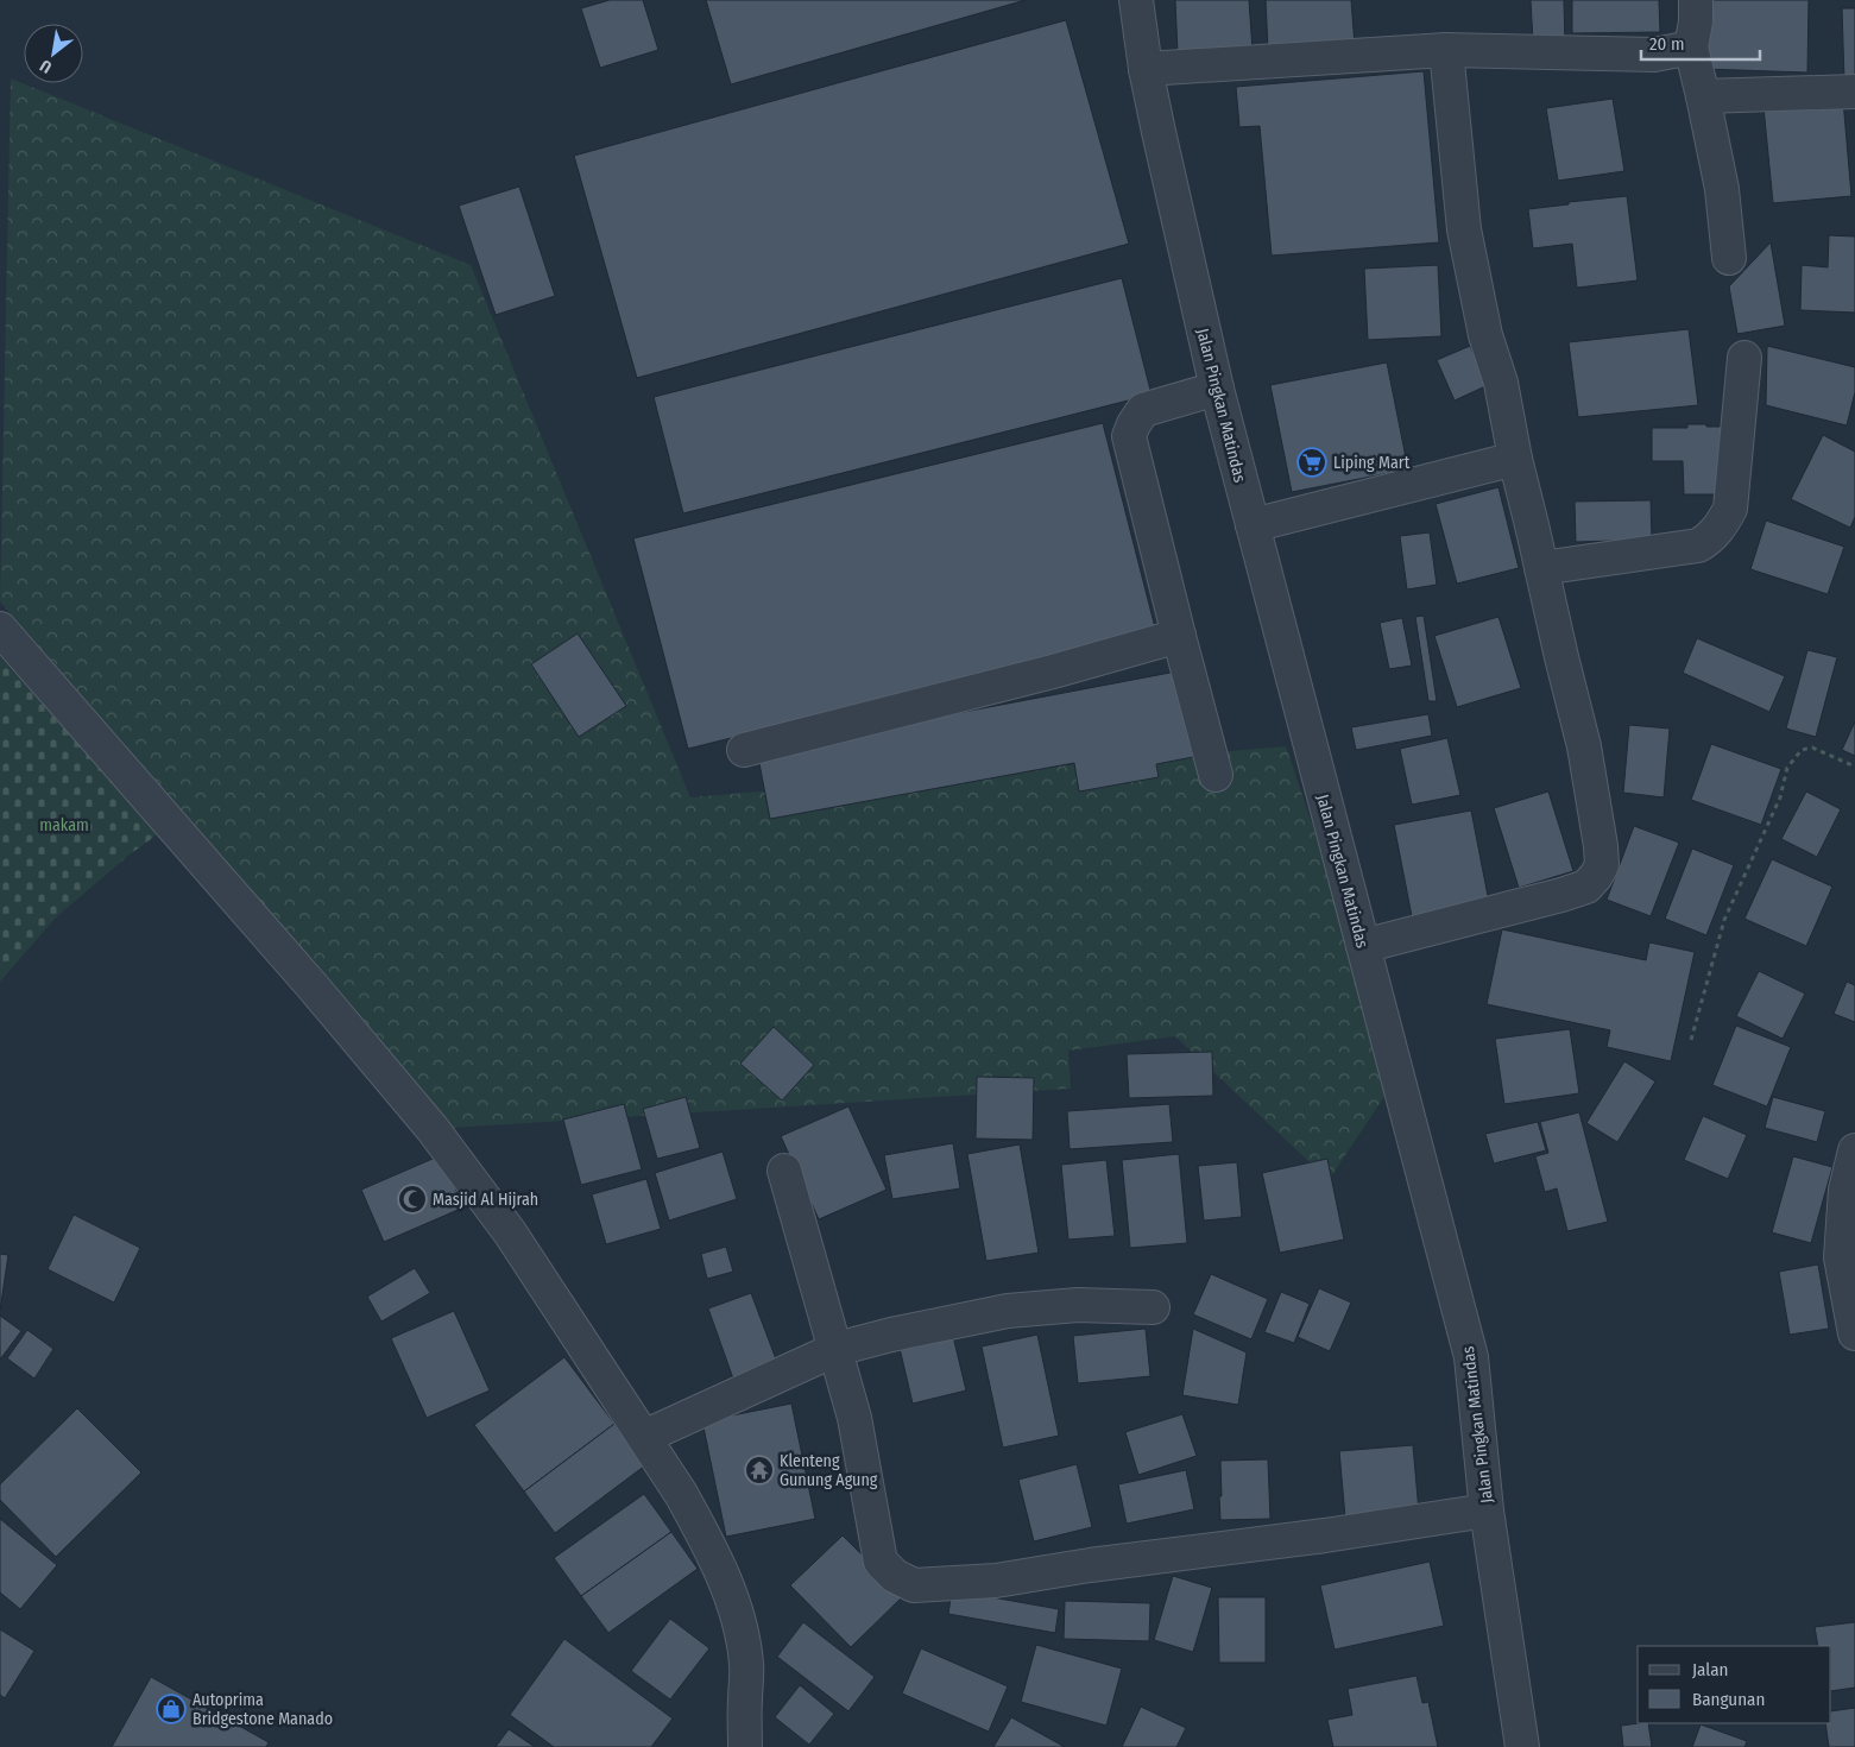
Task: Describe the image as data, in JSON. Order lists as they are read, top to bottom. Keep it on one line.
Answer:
{"streets":{"street":["Jalan Pingkan Matindas"]},"parks":["makam"],"places":{"supermarket":["Liping Mart"],"mosque":["Masjid Al Hijrah"],"temple":["Klenteng Gunung Agung"],"shop":["Autoprima Bridgestone Manado"]},"legend":["Jalan","Bangunan"],"scale_bar":"20 m","north":"bottom left"}
